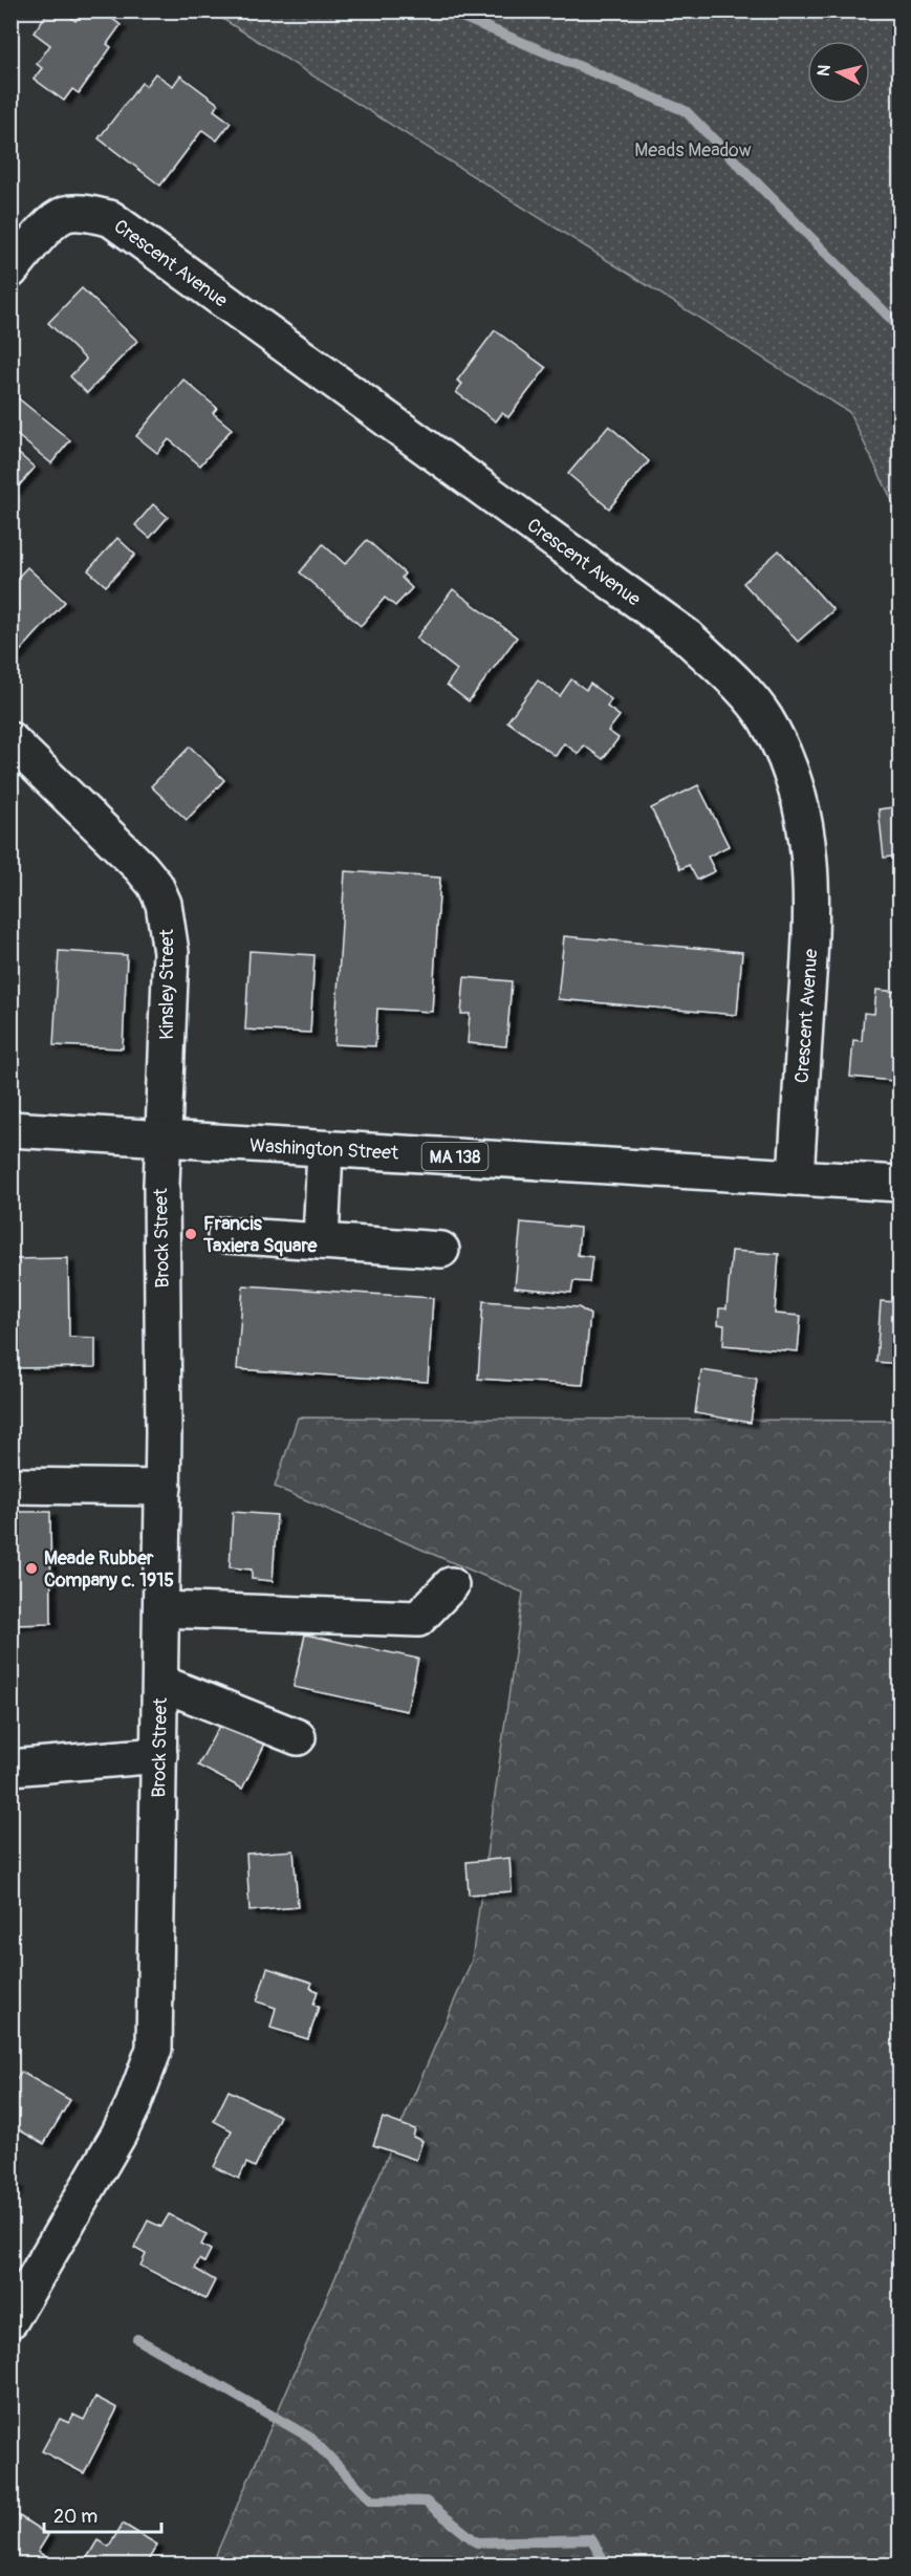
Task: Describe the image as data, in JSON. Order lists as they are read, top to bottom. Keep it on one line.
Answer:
{"streets":{"street":["Crescent Avenue","Kinsley Street","Washington Street","MA 138","Brock Street"]},"crossings":[["Crescent Avenue","Washington Street"],["Kinsley Street","Washington Street"],["Kinsley Street","Brock Street"],["Washington Street","Brock Street"]],"parks":["Meads Meadow"],"places":["Francis Taxiera Square","Meade Rubber Company c. 1915"],"scale_bar":"20 m","north":"left"}
